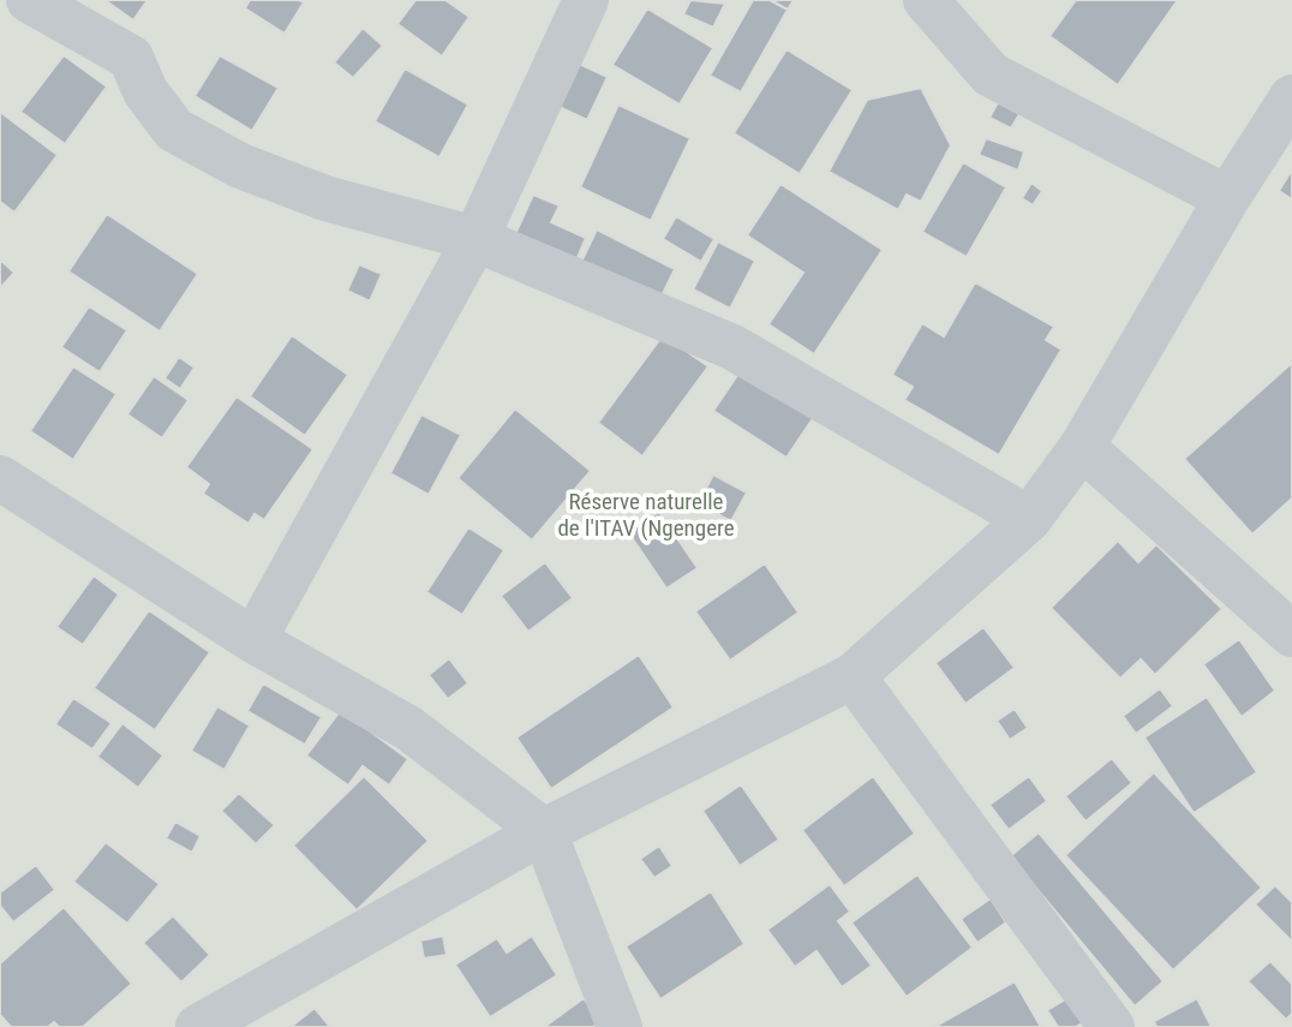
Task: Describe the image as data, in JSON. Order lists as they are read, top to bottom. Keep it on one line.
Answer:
{"parks":["Réserve naturelle de l'ITAV (Ngengere"]}
